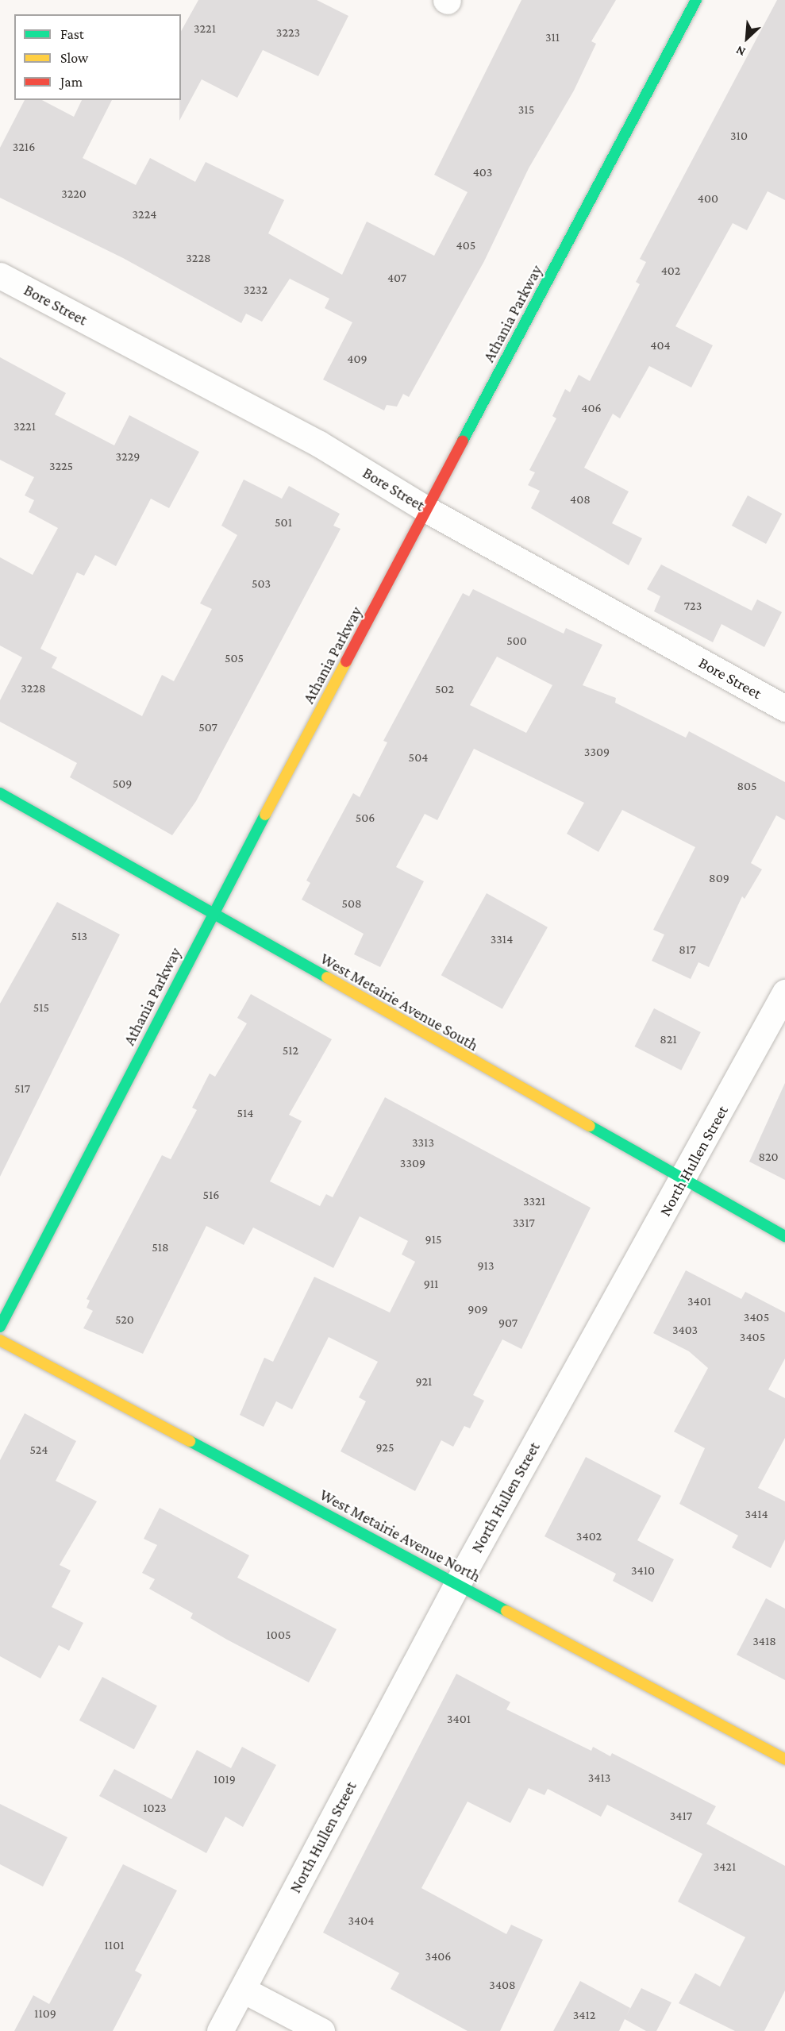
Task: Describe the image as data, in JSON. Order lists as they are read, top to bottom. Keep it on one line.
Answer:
{"streets":{"main road":["Athania Parkway","West Metairie Avenue South","West Metairie Avenue North"],"street":["Bore Street","North Hullen Street"]},"crossings":[["Bore Street","Athania Parkway"],["Athania Parkway","West Metairie Avenue South"],["West Metairie Avenue South","North Hullen Street"],["North Hullen Street","West Metairie Avenue North"]],"house_numbers":["3221","3223","311","315","310","3216","403","3220","400","3224","405","3228","402","407","3232","404","409","406","3221","3229","3225","408","501","503","723","500","505","3228","502","507","3309","504","509","805","506","809","508","513","3314","817","515","821","512","517","514","3313","820","3309","516","3321","3317","915","518","913","911","3401","909","3405","520","907","3403","3405","921","925","524","3414","3402","3410","1005","3418","3401","3413","1019","1023","3417","3421","3404","1101","3406","3408","1109","3412"],"legend":["Fast","Slow","Jam"],"north":"bottom left"}
